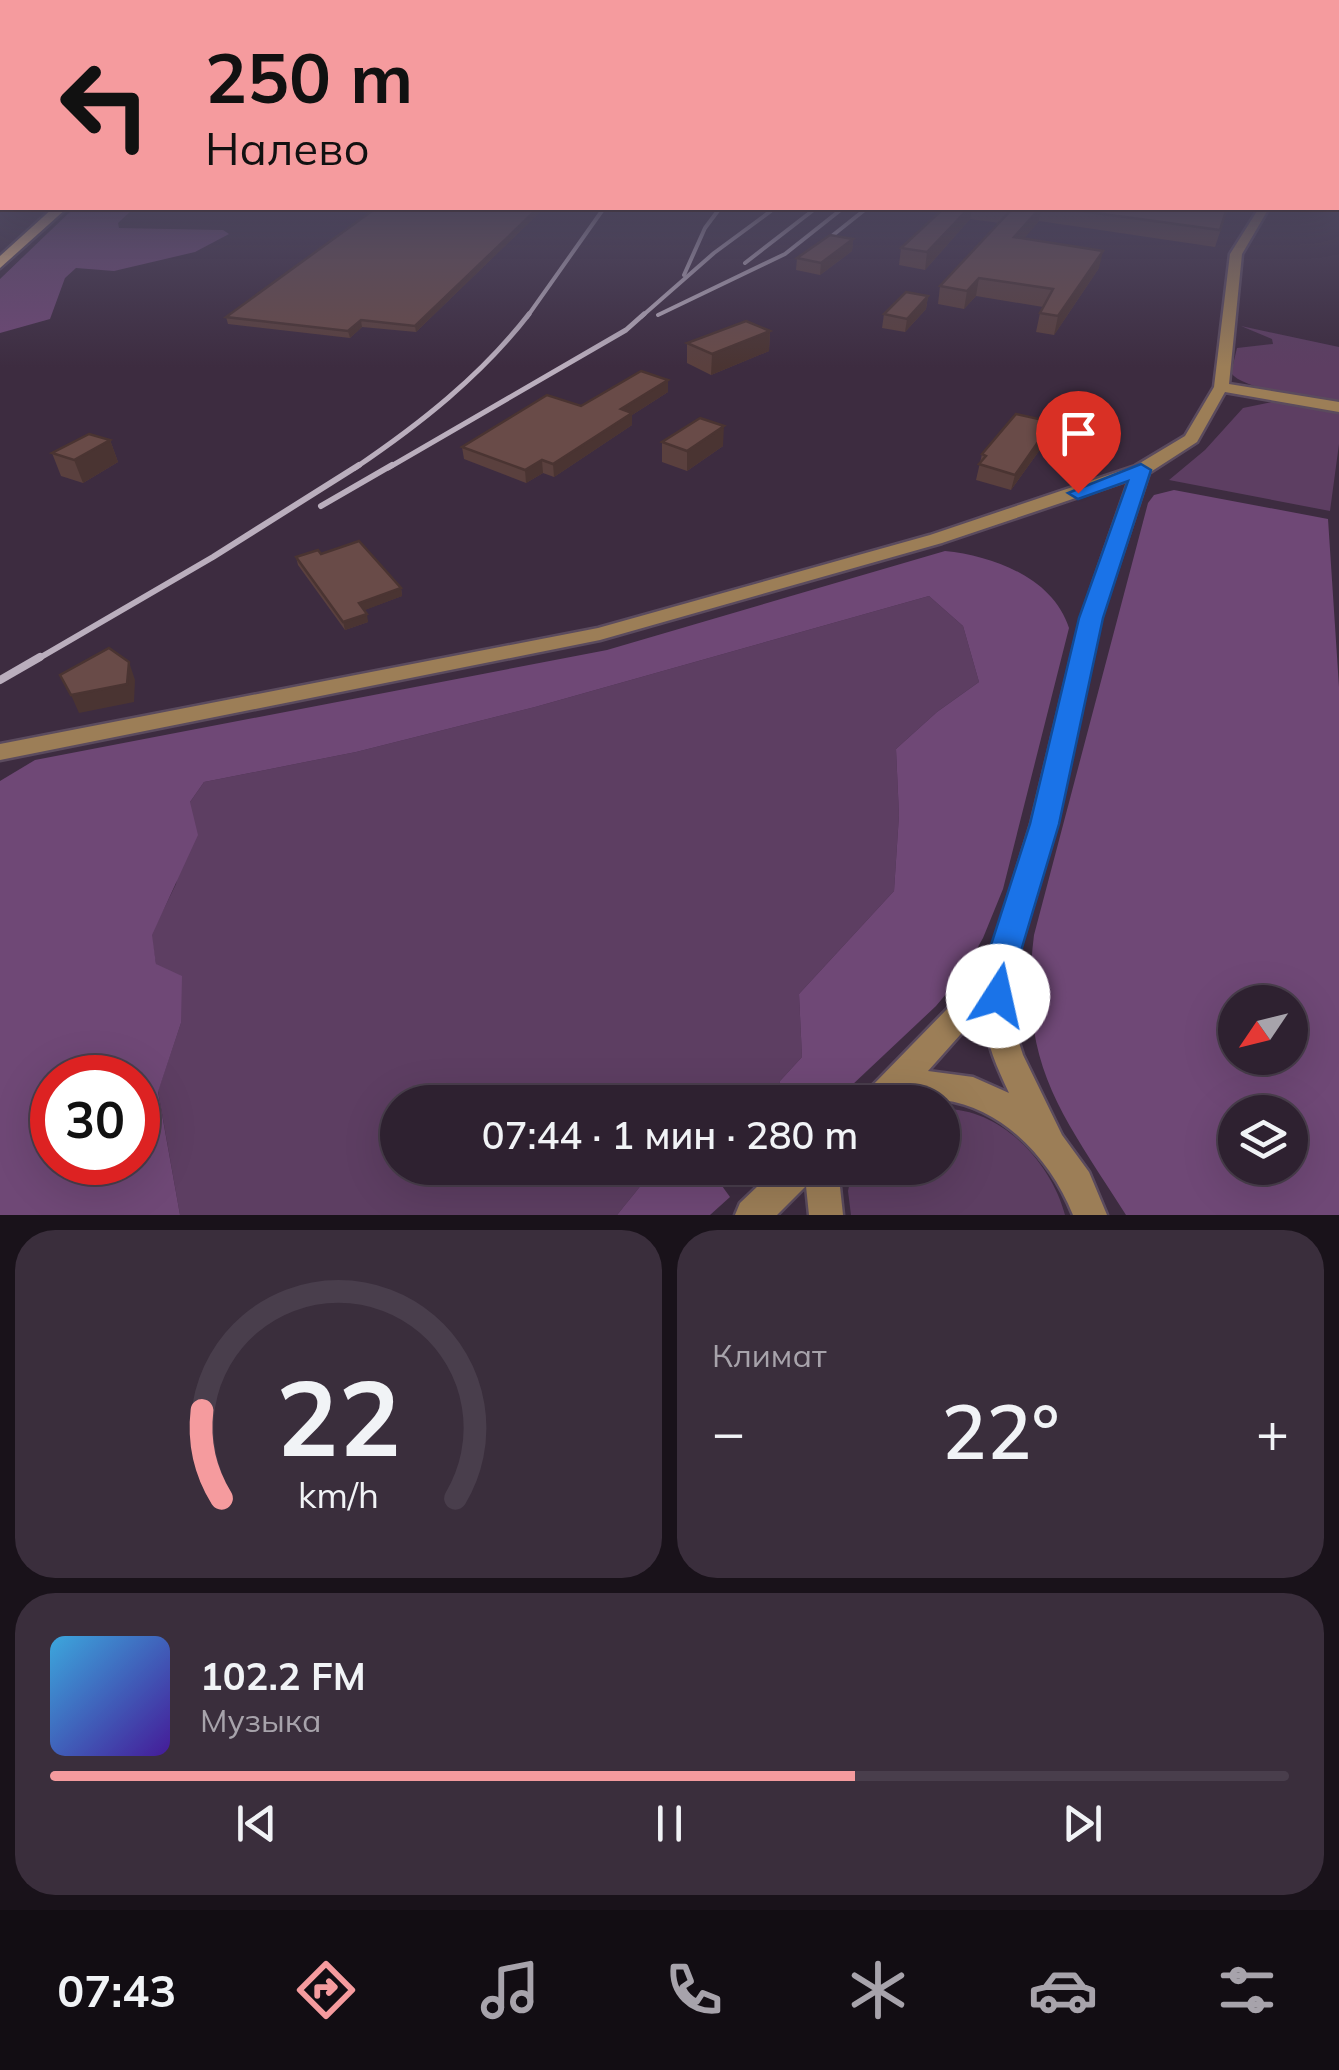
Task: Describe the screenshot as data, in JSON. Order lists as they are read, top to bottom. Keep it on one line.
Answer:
{"north":"bottom left","page":{"turn":["250 m","Налево"],"limit":"30","trip":"07:44 · 1 мин · 280 m","tile":"Климат","heat":["−","22°","+"],"song":["102.2 FM","Музыка"],"tabs":"07:43","gauge":["22","km/h"]}}
